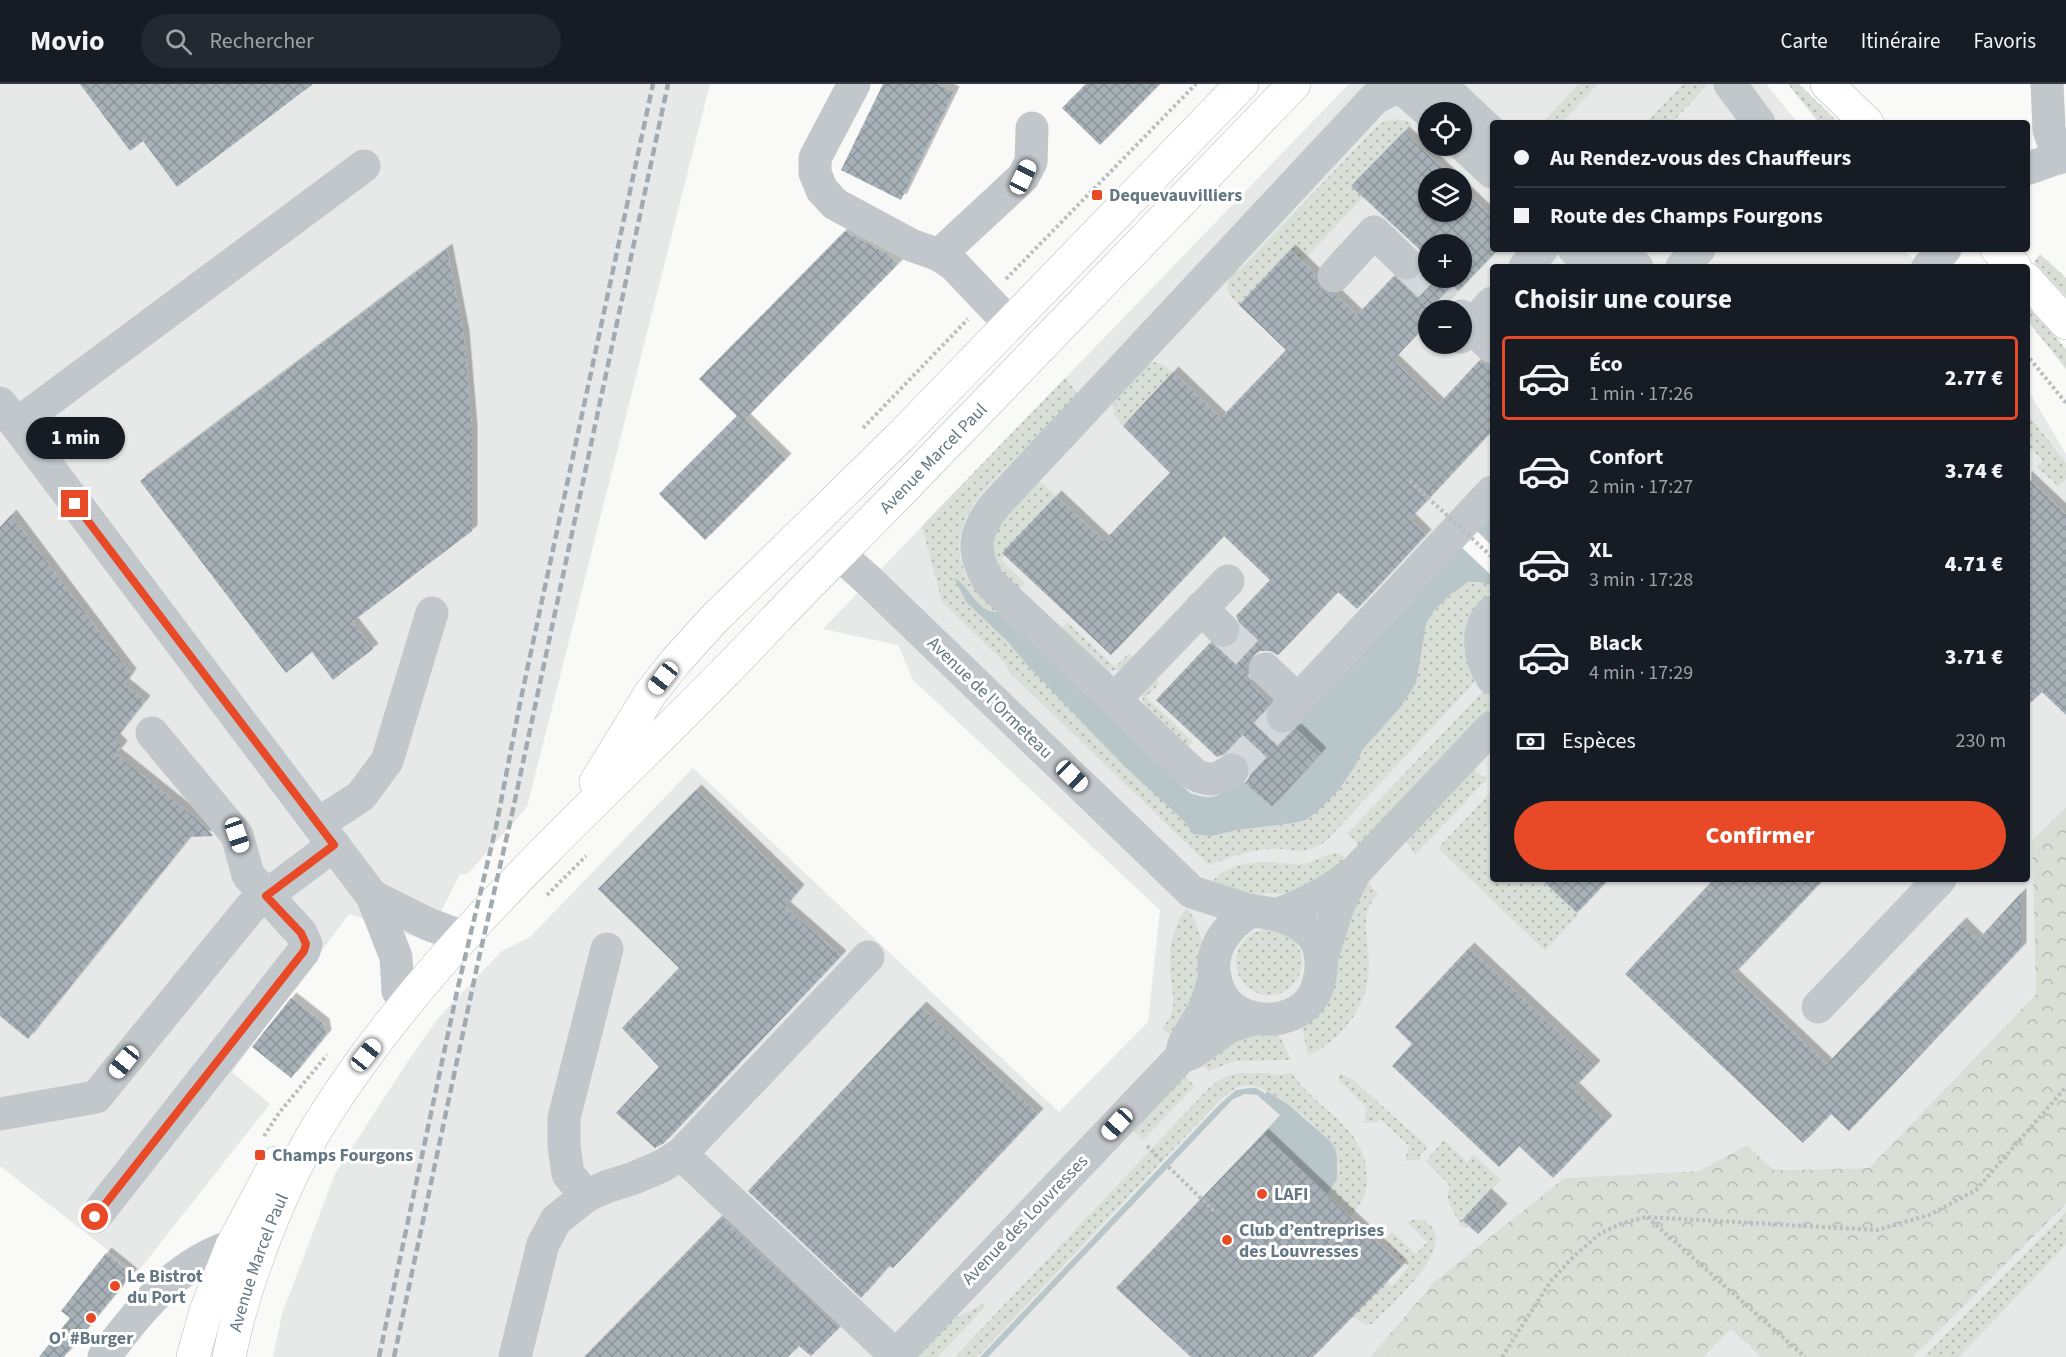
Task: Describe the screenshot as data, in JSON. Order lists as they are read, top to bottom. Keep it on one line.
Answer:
{"streets":{"main road":["Avenue Marcel Paul"],"street":["Avenue de l'Ormeteau","Avenue des Louvresses"]},"crossings":[["Avenue Marcel Paul","Avenue de l'Ormeteau"],["Avenue de l'Ormeteau","Avenue des Louvresses"]],"places":{"transit":["Dequevauvilliers","Champs Fourgons"],"other":["LAFI","Club d’entreprises des Louvresses","Le Bistrot du Port","O' #Burger"]},"page":{"header":"Movio","search":"Rechercher","nav":["Carte","Itinéraire","Favoris"],"map_buttons":["+","−"],"banner":["Au Rendez-vous des Chauffeurs","Route des Champs Fourgons"],"heading":"Choisir une course","list":[{"name":"Éco","note":"1 min · 17:26","value":"2.77 €"},{"name":"Confort","note":"2 min · 17:27","value":"3.74 €"},{"name":"XL","note":"3 min · 17:28","value":"4.71 €"},{"name":"Black","note":"4 min · 17:29","value":"3.71 €"}],"bubble":"1 min","pay":["Espèces","230 m"],"buttons":"Confirmer"}}
